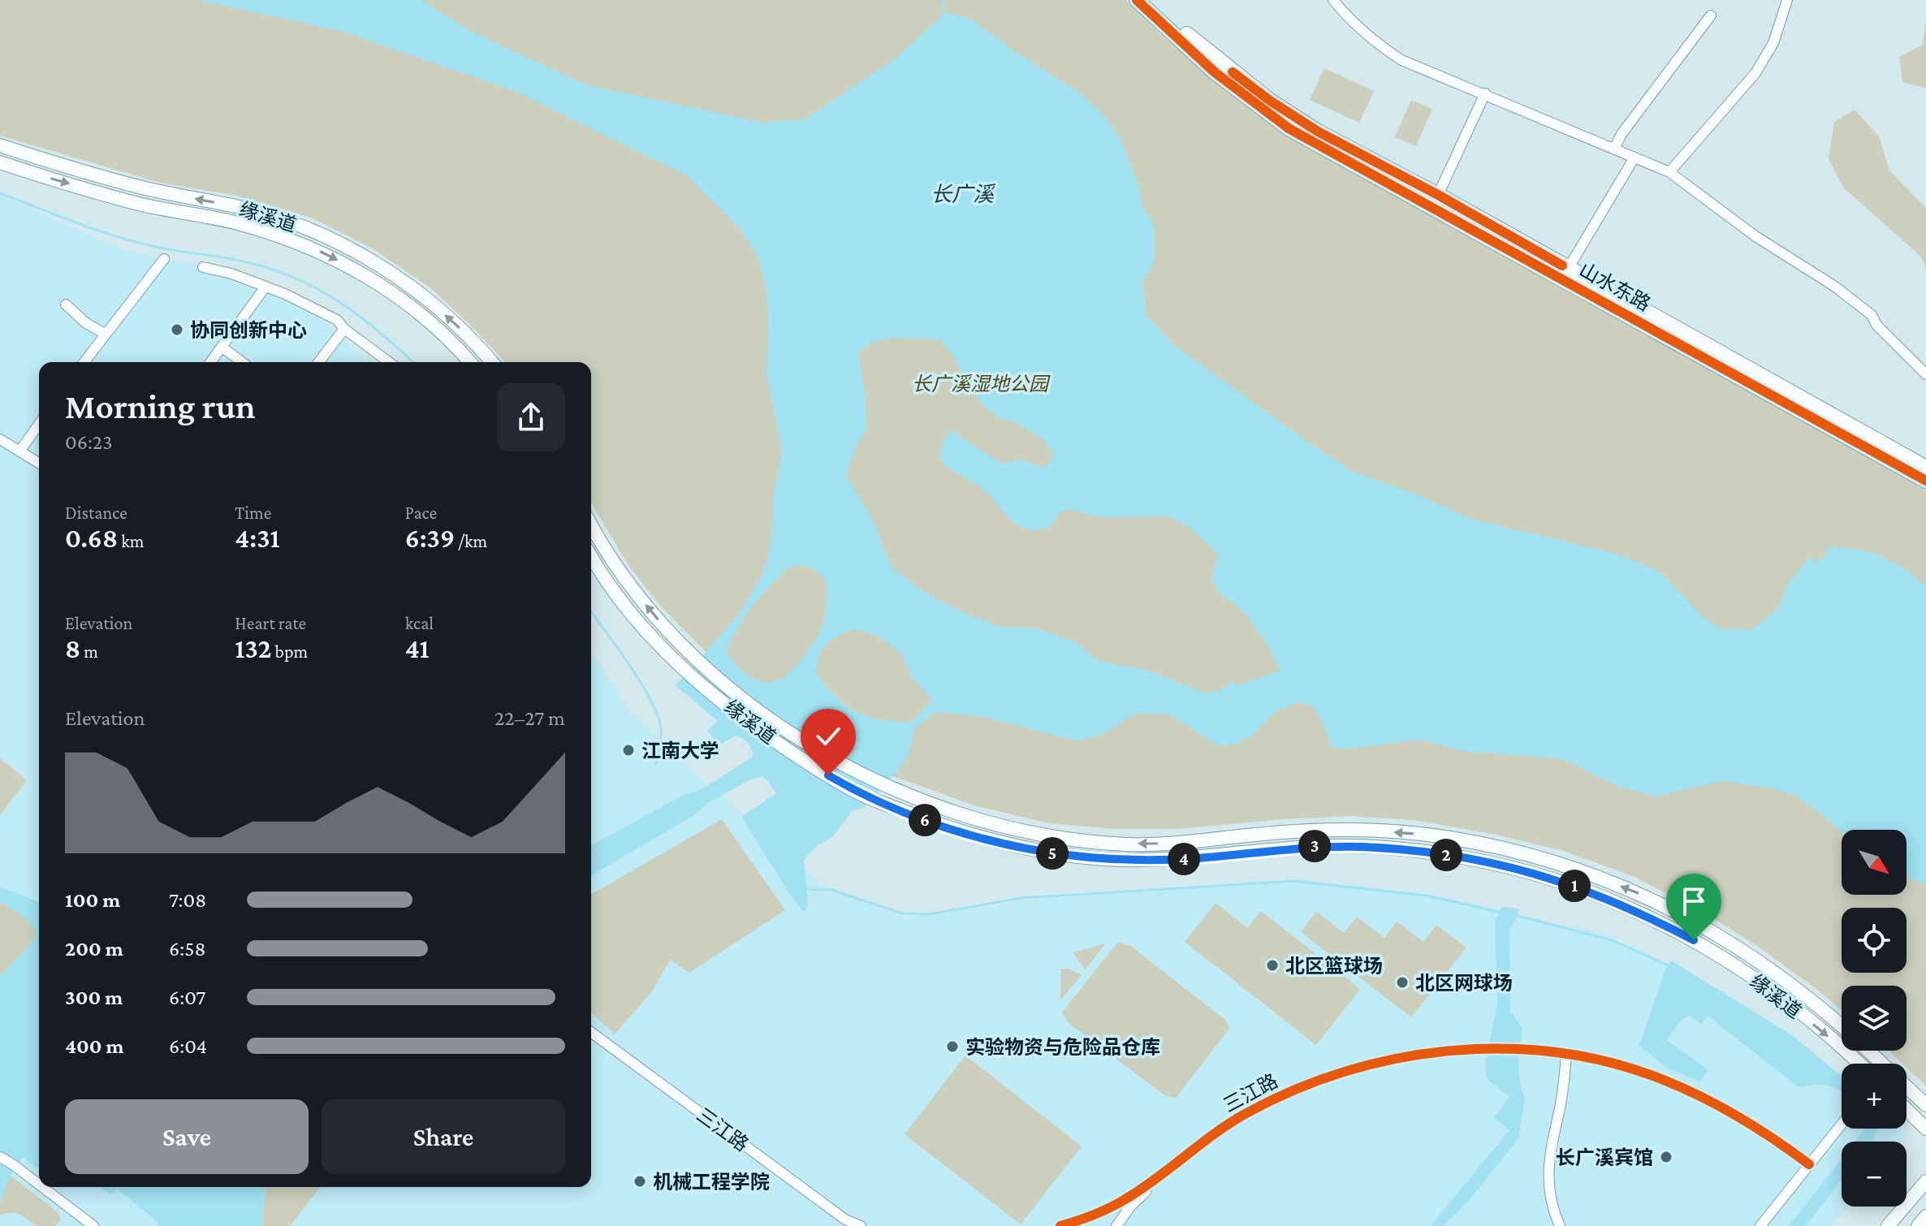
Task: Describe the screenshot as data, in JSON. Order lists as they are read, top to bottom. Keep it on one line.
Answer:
{"streets":{"highway":["山水东路"],"main road":["缘溪道"],"street":["三江路"]},"water":["长广溪"],"parks":["长广溪湿地公园"],"places":["协同创新中心","江南大学","北区篮球场","北区网球场","实验物资与危险品仓库","长广溪宾馆","机械工程学院"],"north":"bottom right","page":{"heading":["Morning run","06:23"],"stats":[["Distance","0.68 km"],["Time","4:31"],["Pace","6:39 /km"],["Elevation","8 m"],["Heart rate","132 bpm"],["kcal","41"]],"chart":["Elevation","22–27 m"],"pins":["6","3","5","2","4","1"],"map_buttons":["+","−"],"list":[{"name":"100 m","note":"7:08"},{"name":"200 m","note":"6:58"},{"name":"300 m","note":"6:07"},{"name":"400 m","note":"6:04"}],"buttons":["Save","Share"]}}
